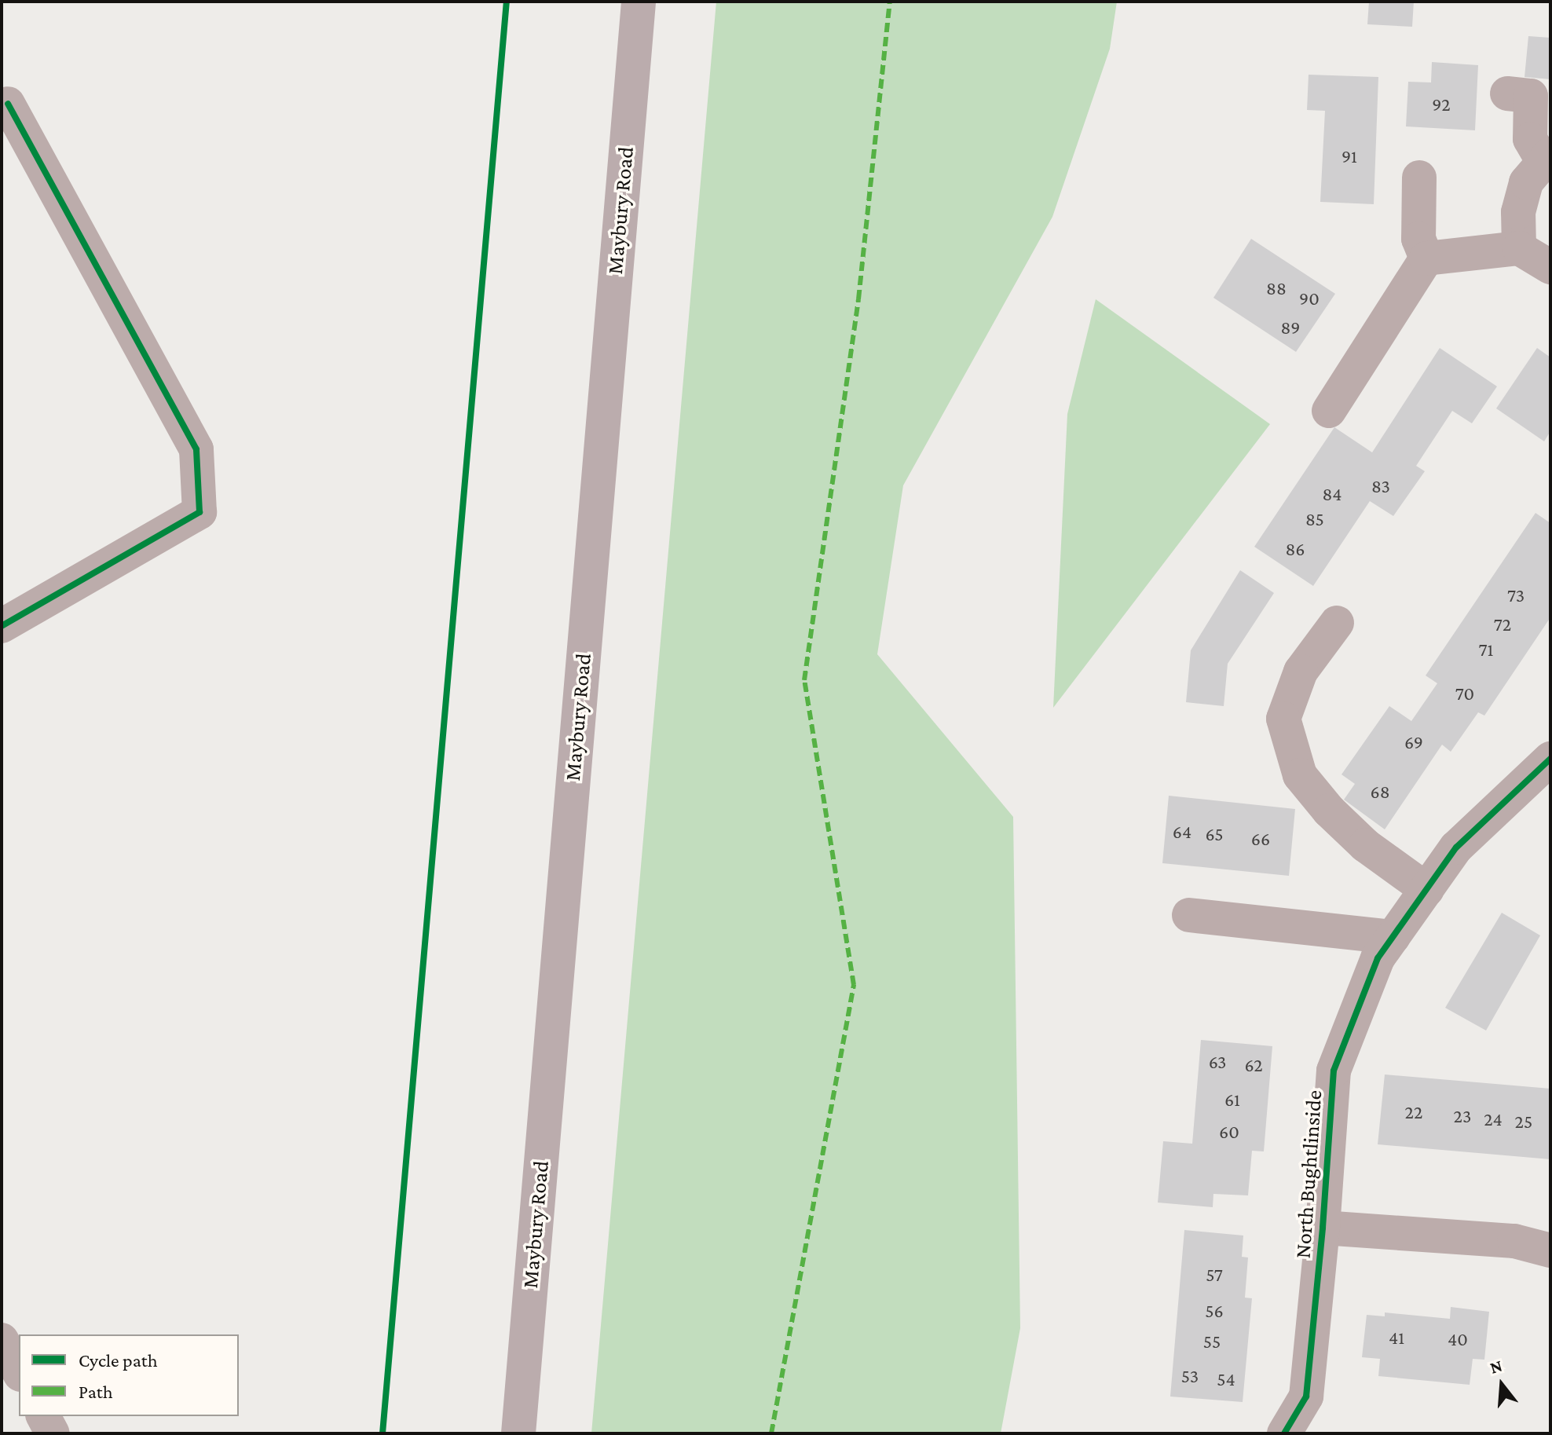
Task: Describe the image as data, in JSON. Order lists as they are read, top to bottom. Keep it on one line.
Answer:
{"streets":{"main road":["Maybury Road"],"street":["North Bughtlinside"]},"house_numbers":["92","91","88","90","89","83","84","85","86","73","72","71","70","69","68","64","65","66","63","62","61","22","23","24","25","60","57","56","41","40","55","53","54"],"legend":["Cycle path","Path"],"north":"top"}
